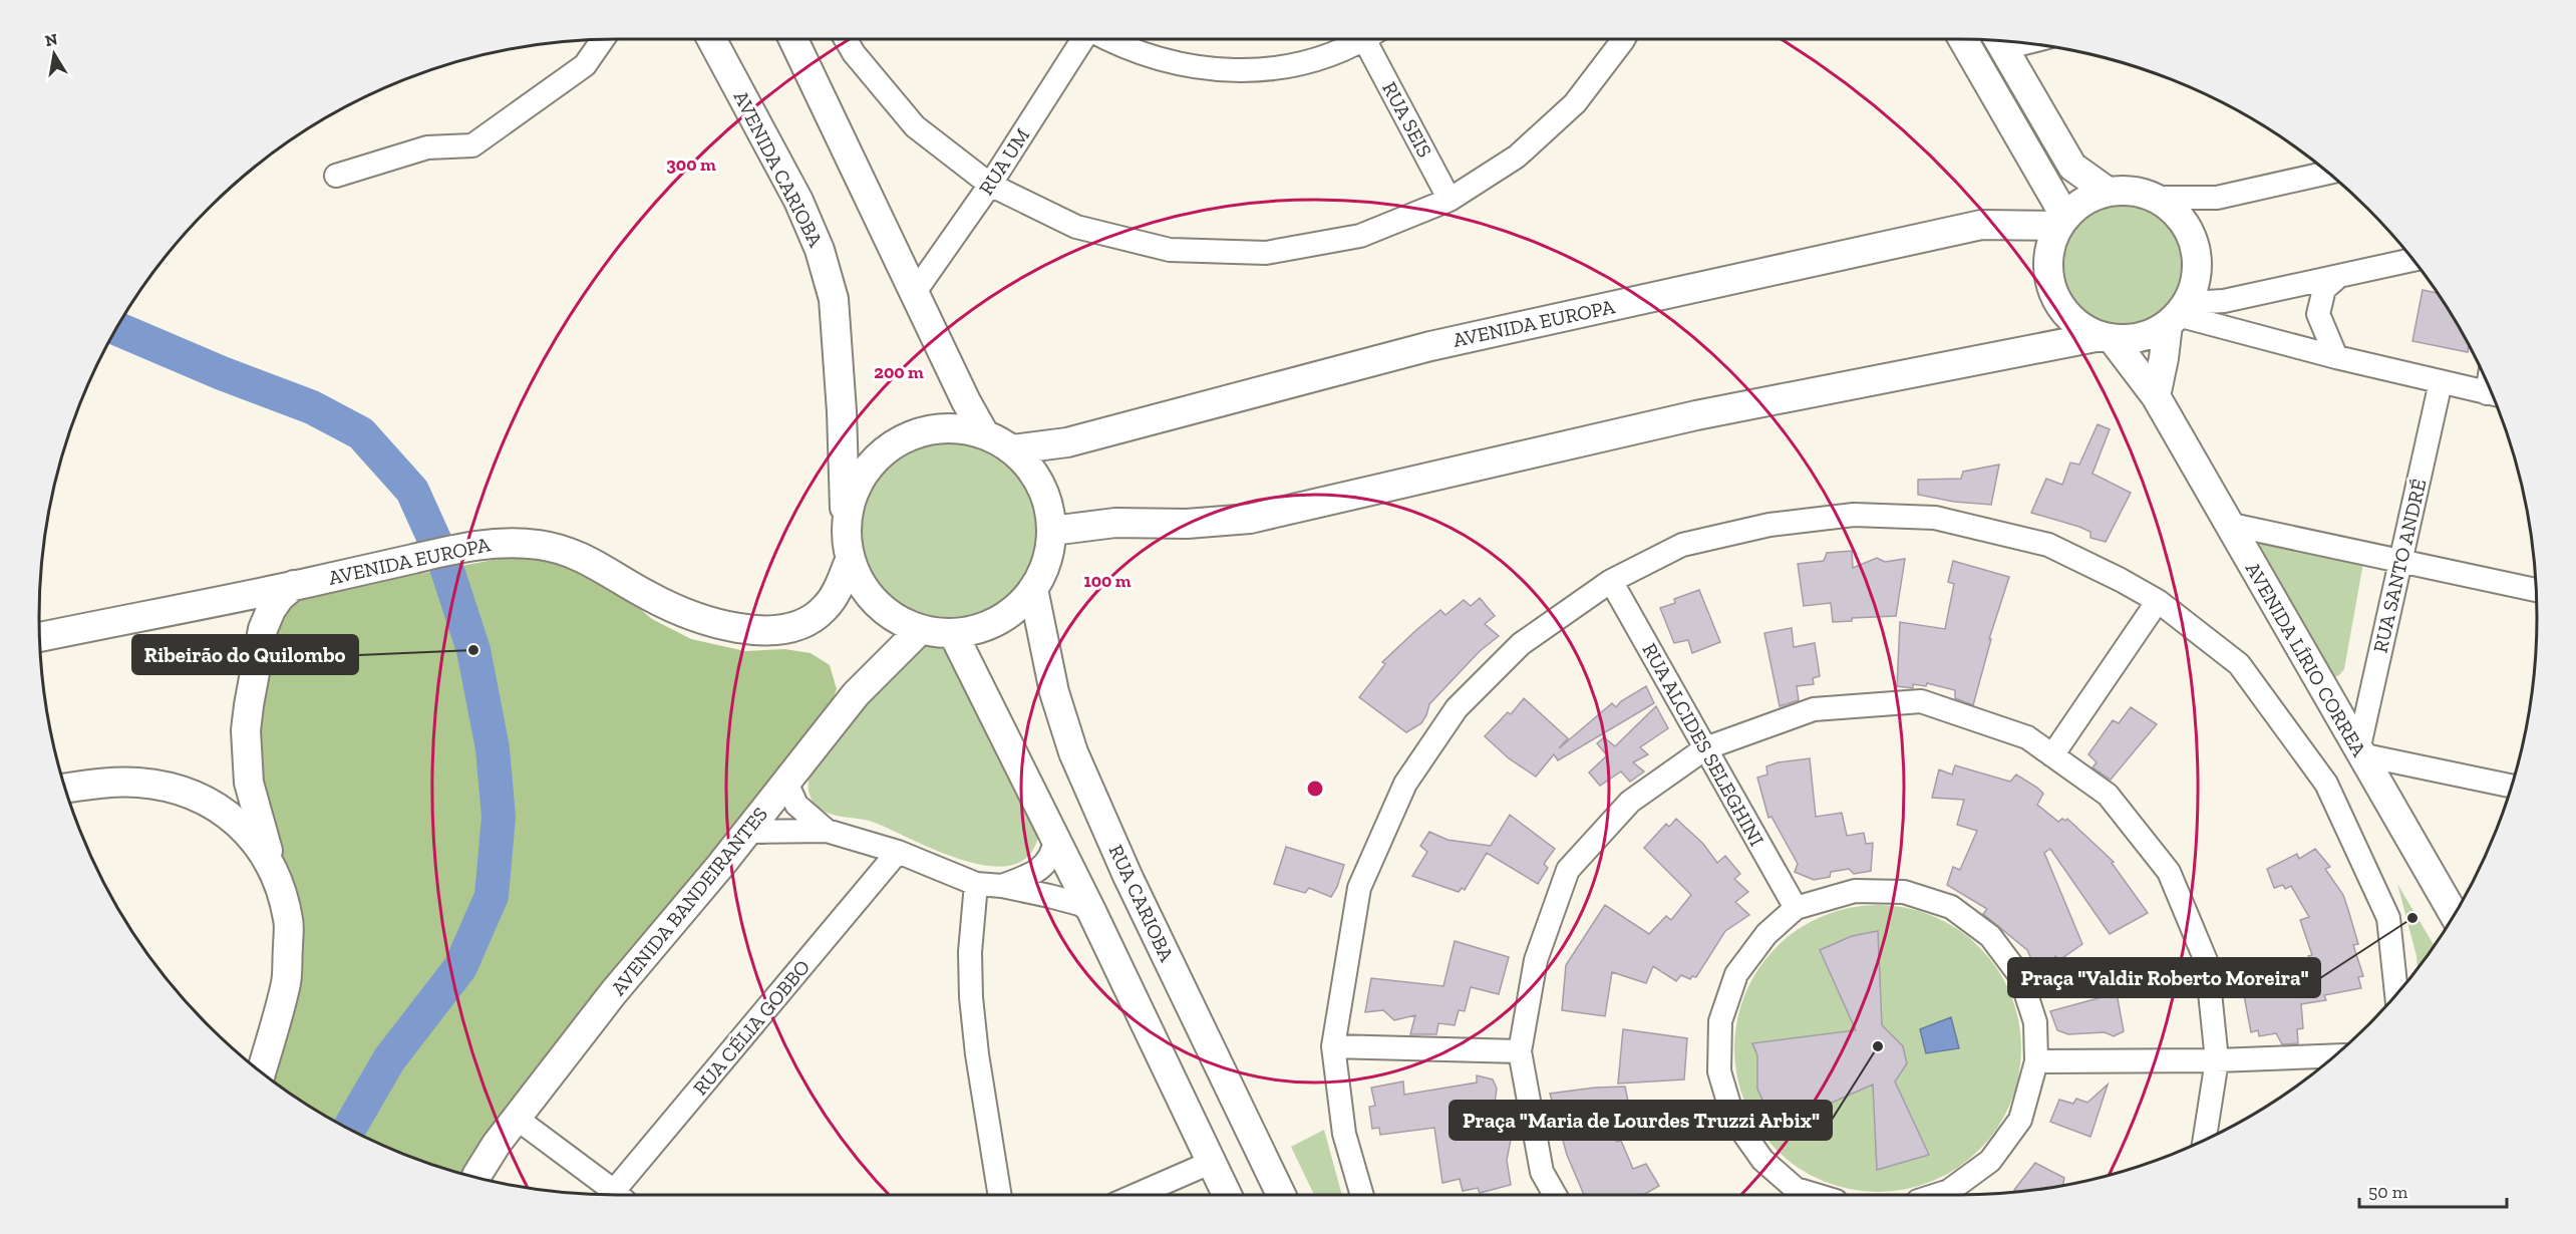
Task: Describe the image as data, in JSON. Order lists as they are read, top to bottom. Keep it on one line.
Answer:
{"streets":{"main road":["AVENIDA CARIOBA","AVENIDA EUROPA","AVENIDA LÍRIO CORREA","AVENIDA BANDEIRANTES","RUA CARIOBA"],"street":["RUA SEIS","RUA UM","RUA SANTO ANDRÉ","RUA ALCIDES SELEGHINI","RUA CÉLIA GOBBO"]},"crossings":[["AVENIDA CARIOBA","AVENIDA EUROPA"],["AVENIDA CARIOBA","AVENIDA BANDEIRANTES"],["AVENIDA CARIOBA","RUA CARIOBA"],["AVENIDA EUROPA","AVENIDA LÍRIO CORREA"],["AVENIDA EUROPA","AVENIDA BANDEIRANTES"],["AVENIDA EUROPA","RUA CARIOBA"],["RUA SANTO ANDRÉ","AVENIDA LÍRIO CORREA"],["AVENIDA BANDEIRANTES","RUA CARIOBA"]],"places":["Ribeirão do Quilombo","Praça \"Valdir Roberto Moreira\"","Praça \"Maria de Lourdes Truzzi Arbix\""],"scale_bar":"50 m","north":"top","rings":["300 m","200 m","100 m"]}
